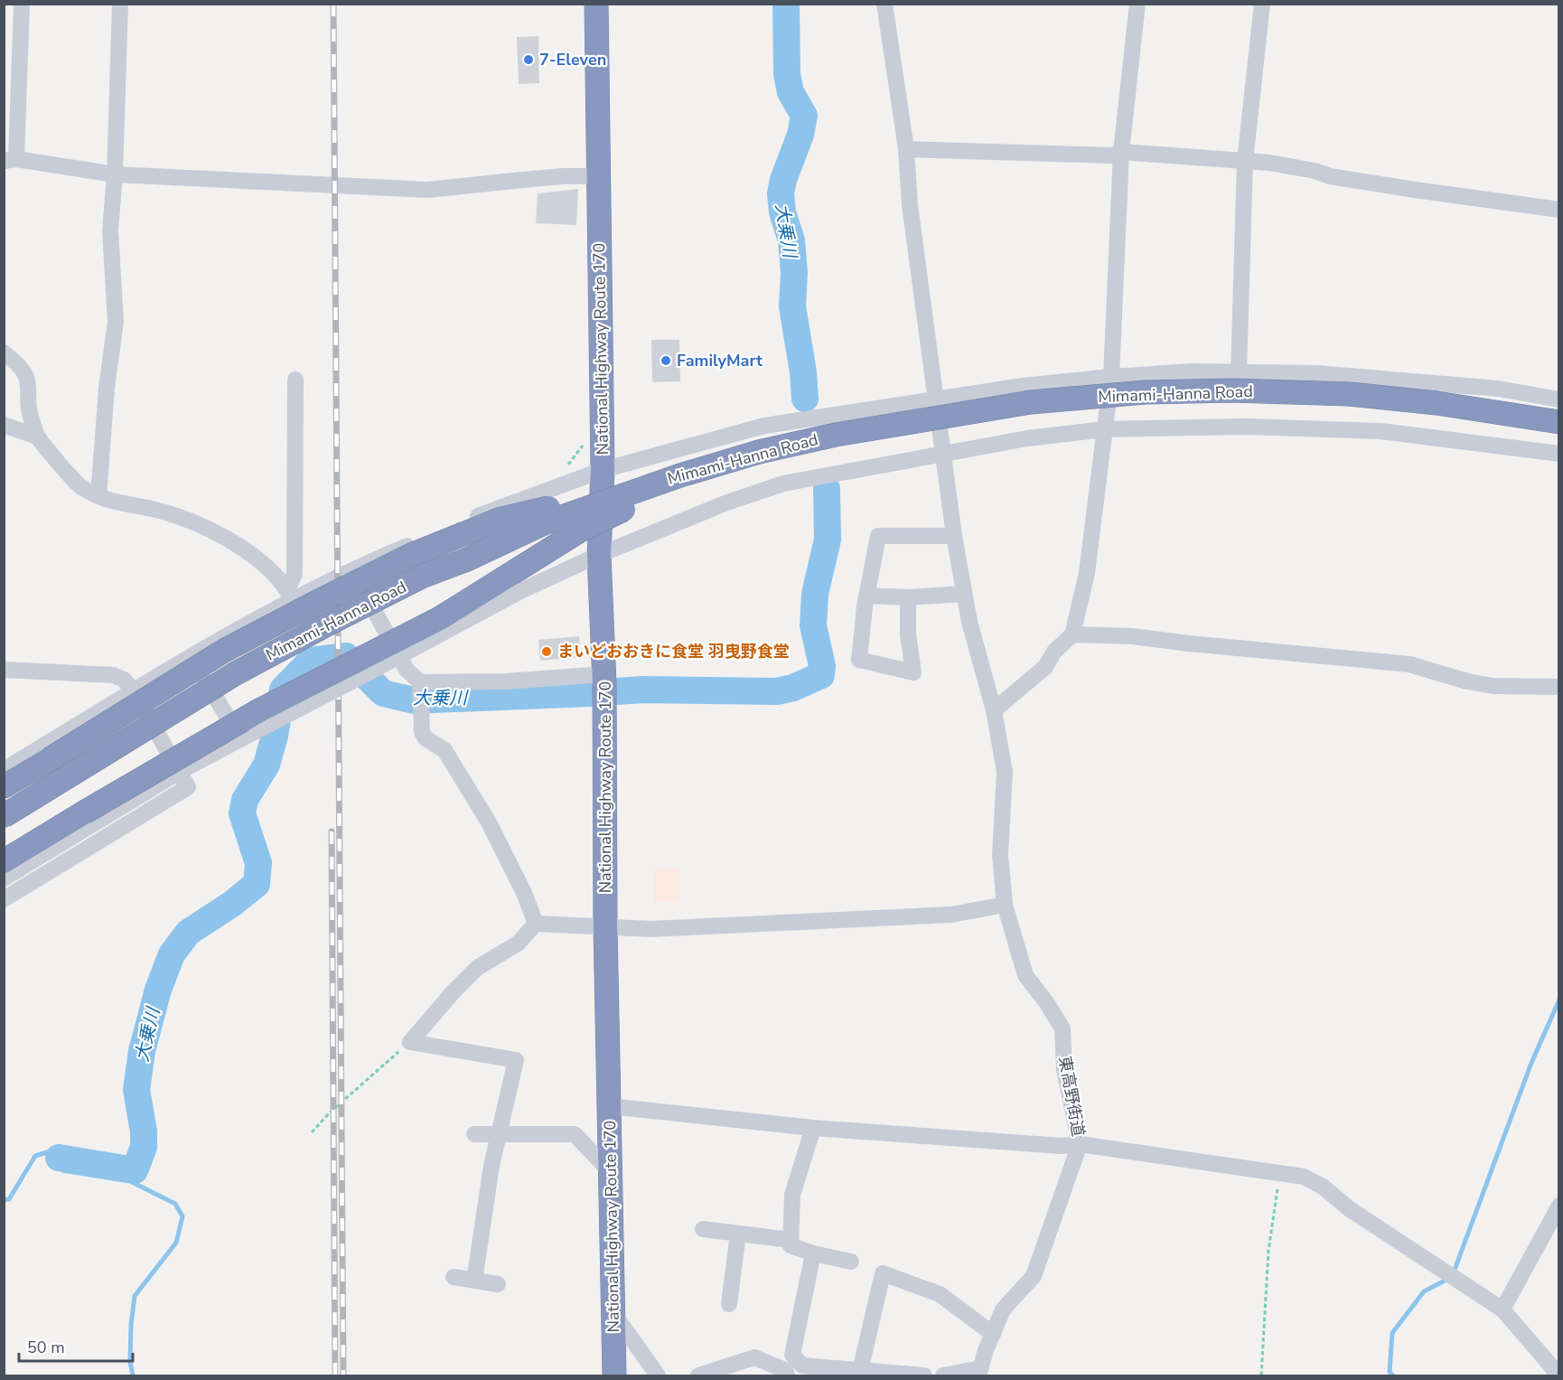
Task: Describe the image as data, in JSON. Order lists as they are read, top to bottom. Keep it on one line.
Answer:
{"streets":{"highway":["National Highway Route 170","Mimami-Hanna Road"],"street":["東高野街道"]},"water":["大乗川"],"places":["7-Eleven","FamilyMart","まいどおおきに食堂 羽曳野食堂"],"scale_bar":"50 m"}
